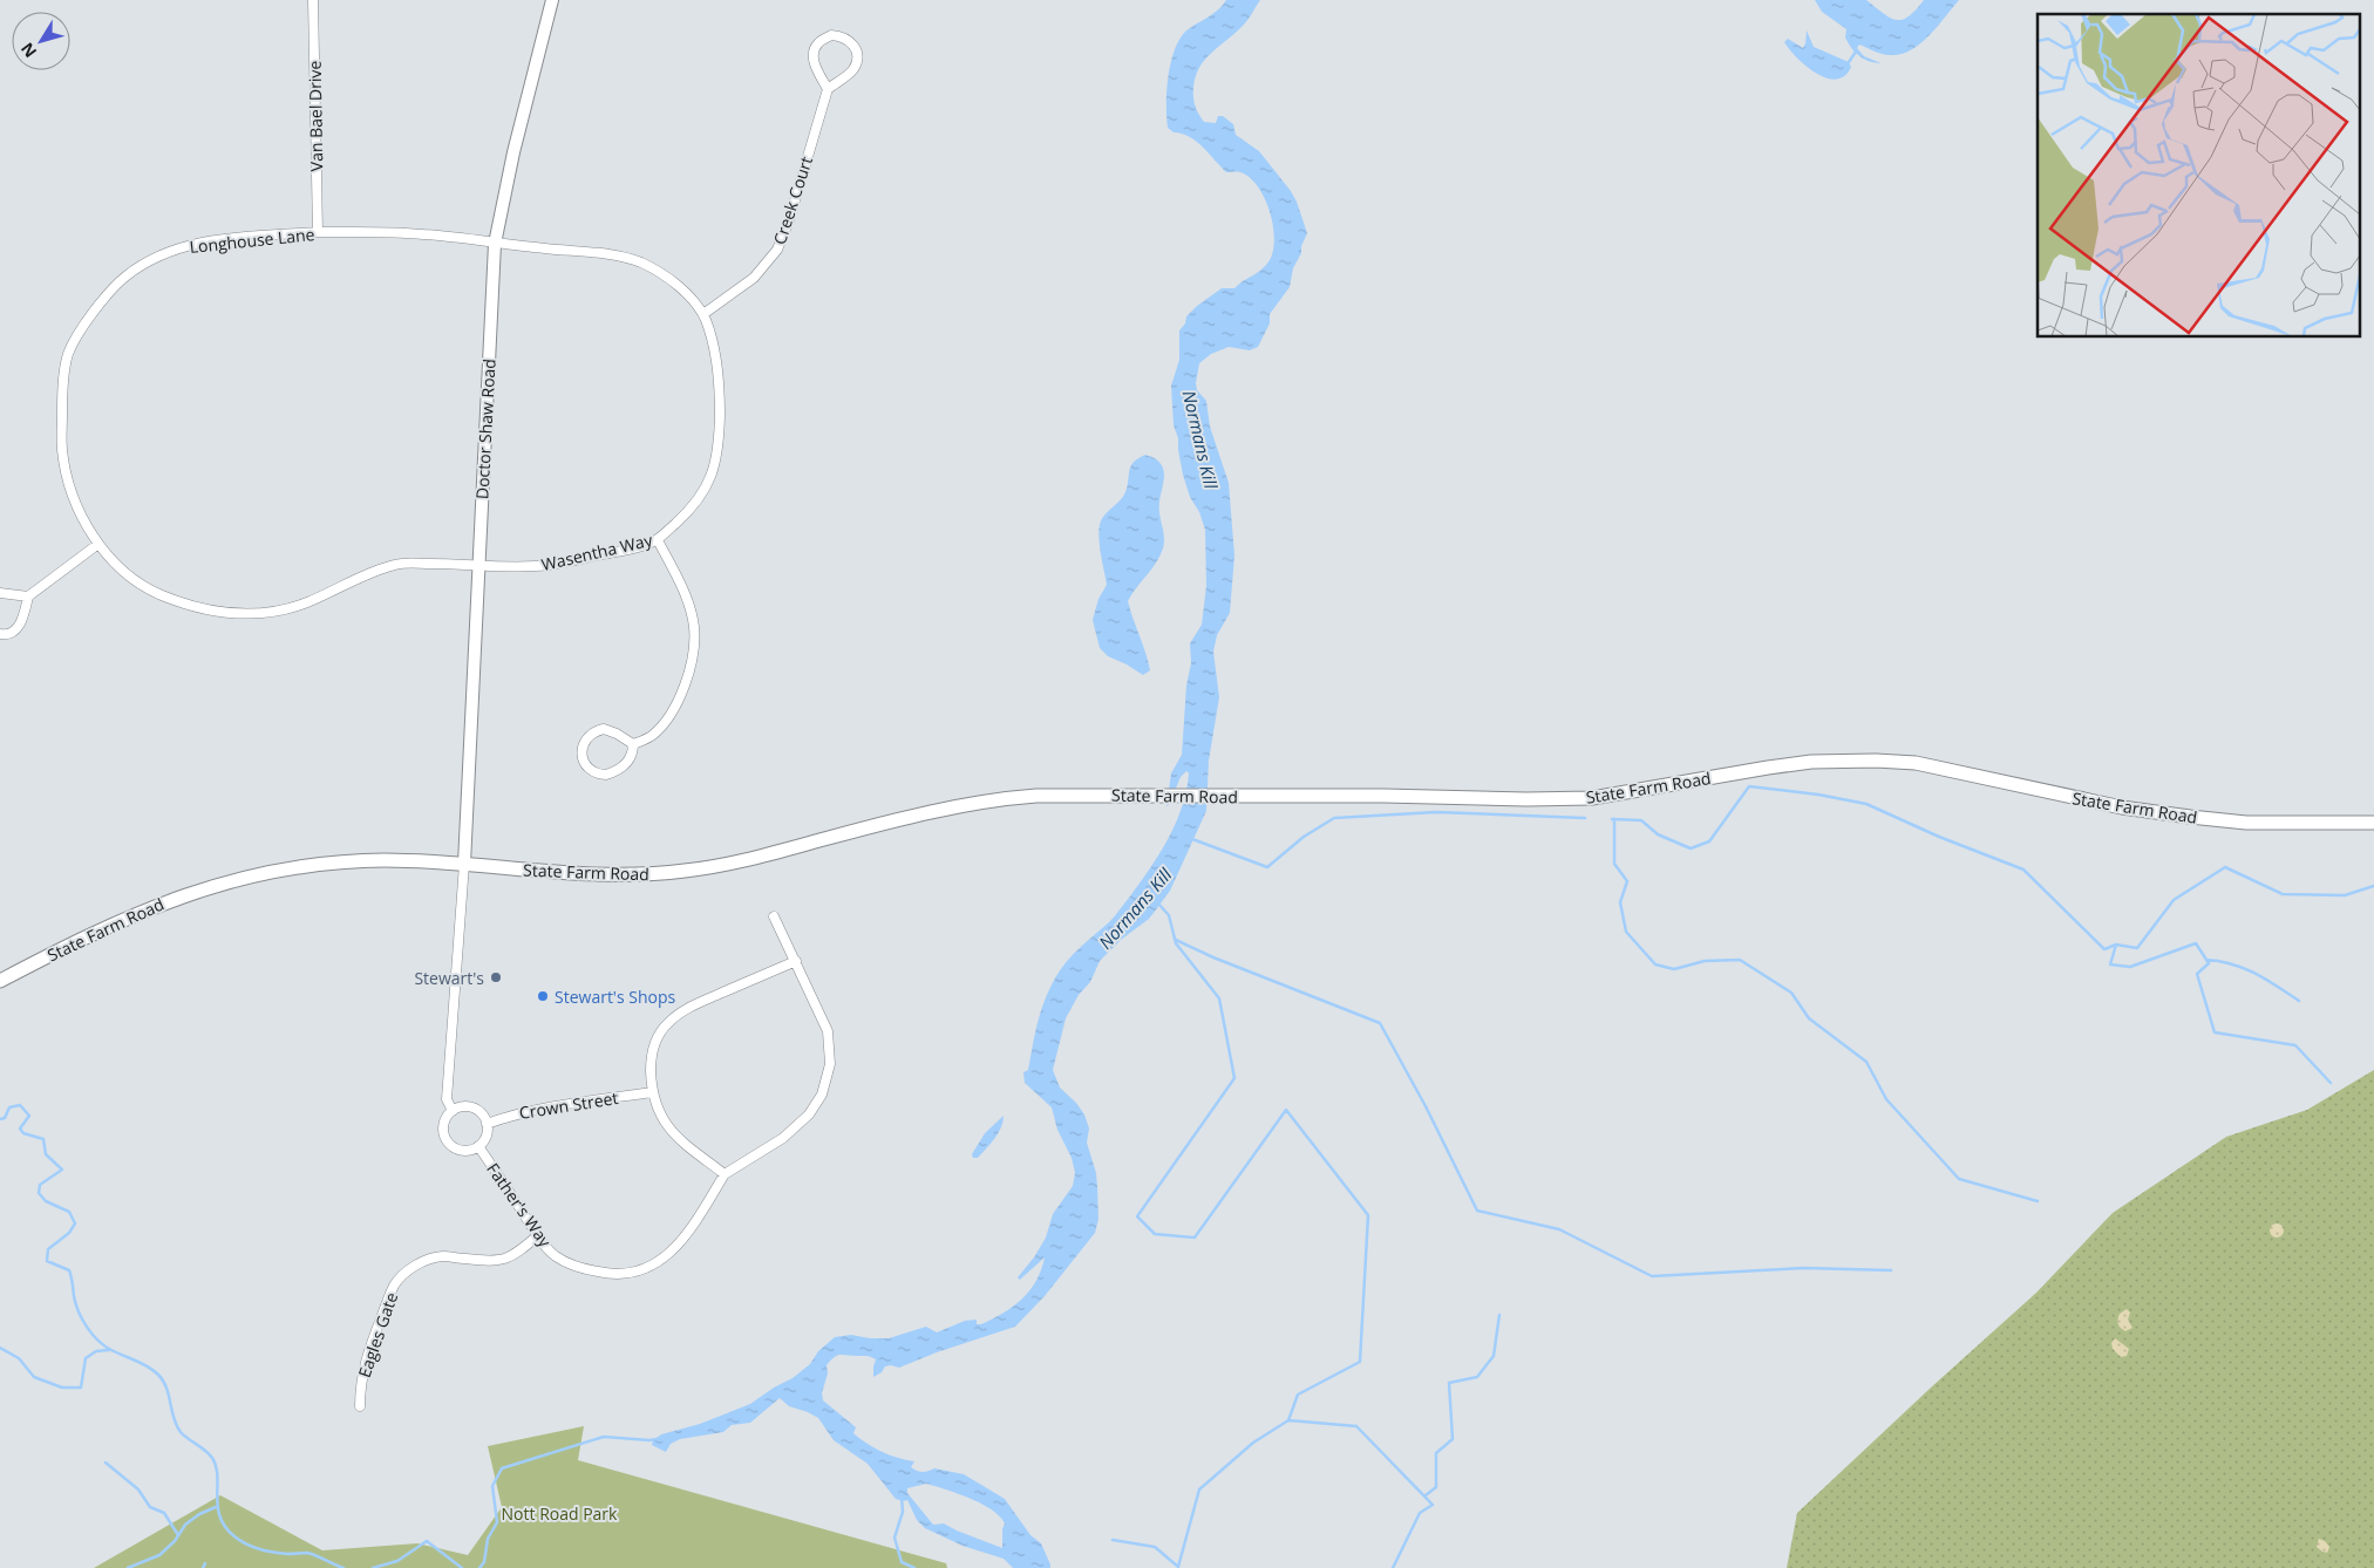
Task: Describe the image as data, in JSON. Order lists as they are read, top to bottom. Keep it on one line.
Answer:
{"streets":{"main road":["State Farm Road"],"street":["Van Bael Drive","Creek Court","Longhouse Lane","Doctor Shaw Road","Wasentha Way","Crown Street","Father's Way","Eagles Gate"]},"crossings":[["Van Bael Drive","Longhouse Lane"],["Creek Court","Wasentha Way"],["Longhouse Lane","Doctor Shaw Road"],["Longhouse Lane","Wasentha Way"],["Doctor Shaw Road","Wasentha Way"],["Doctor Shaw Road","State Farm Road"],["Crown Street","Father's Way"],["Father's Way","Eagles Gate"]],"water":["Normans Kill"],"parks":["Nott Road Park"],"places":["Stewart's","Stewart's Shops"],"north":"bottom left"}
